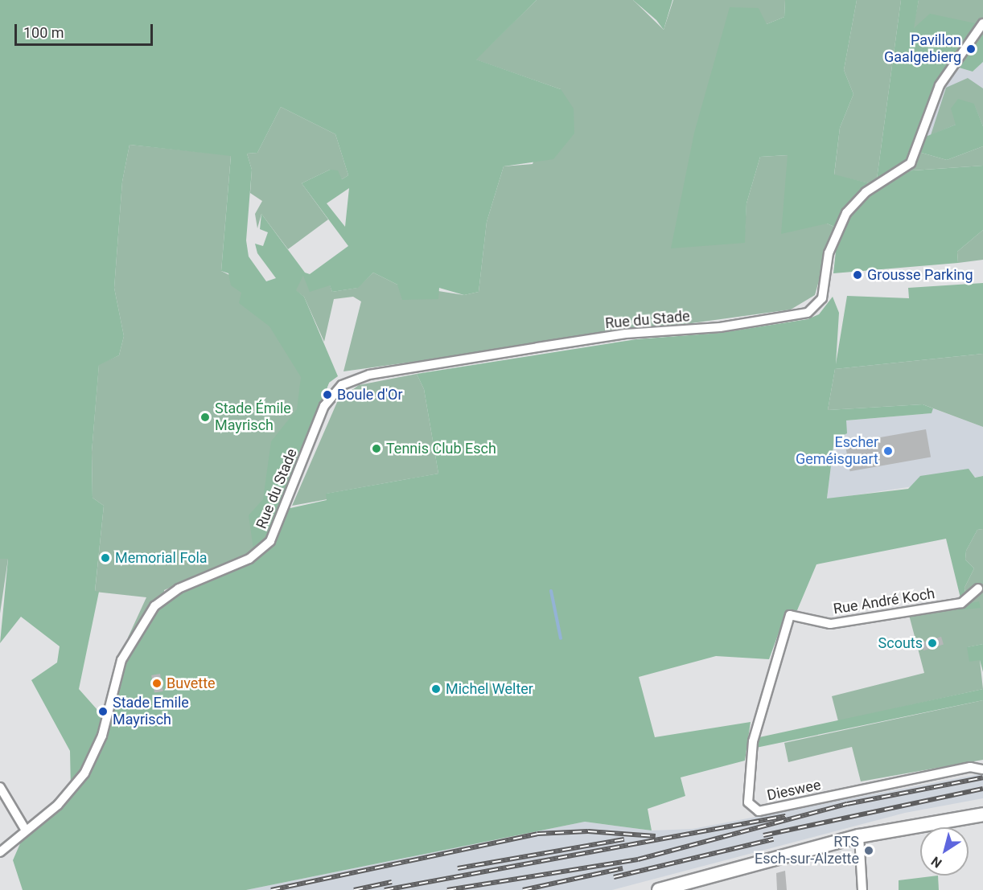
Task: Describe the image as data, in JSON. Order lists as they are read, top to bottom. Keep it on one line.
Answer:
{"streets":{"street":["Rue du Stade","Rue André Koch","Dieswee"]},"crossings":[["Rue André Koch","Dieswee"]],"places":["Pavillon Gaalgebierg","Grousse Parking","Boule d'Or","Stade Émile Mayrisch","Tennis Club Esch","Escher Geméisguart","Memorial Fola","Scouts","Buvette","Michel Welter","Stade Emile Mayrisch","RTS Esch-sur-Alzette"],"scale_bar":"100 m","north":"bottom left"}
